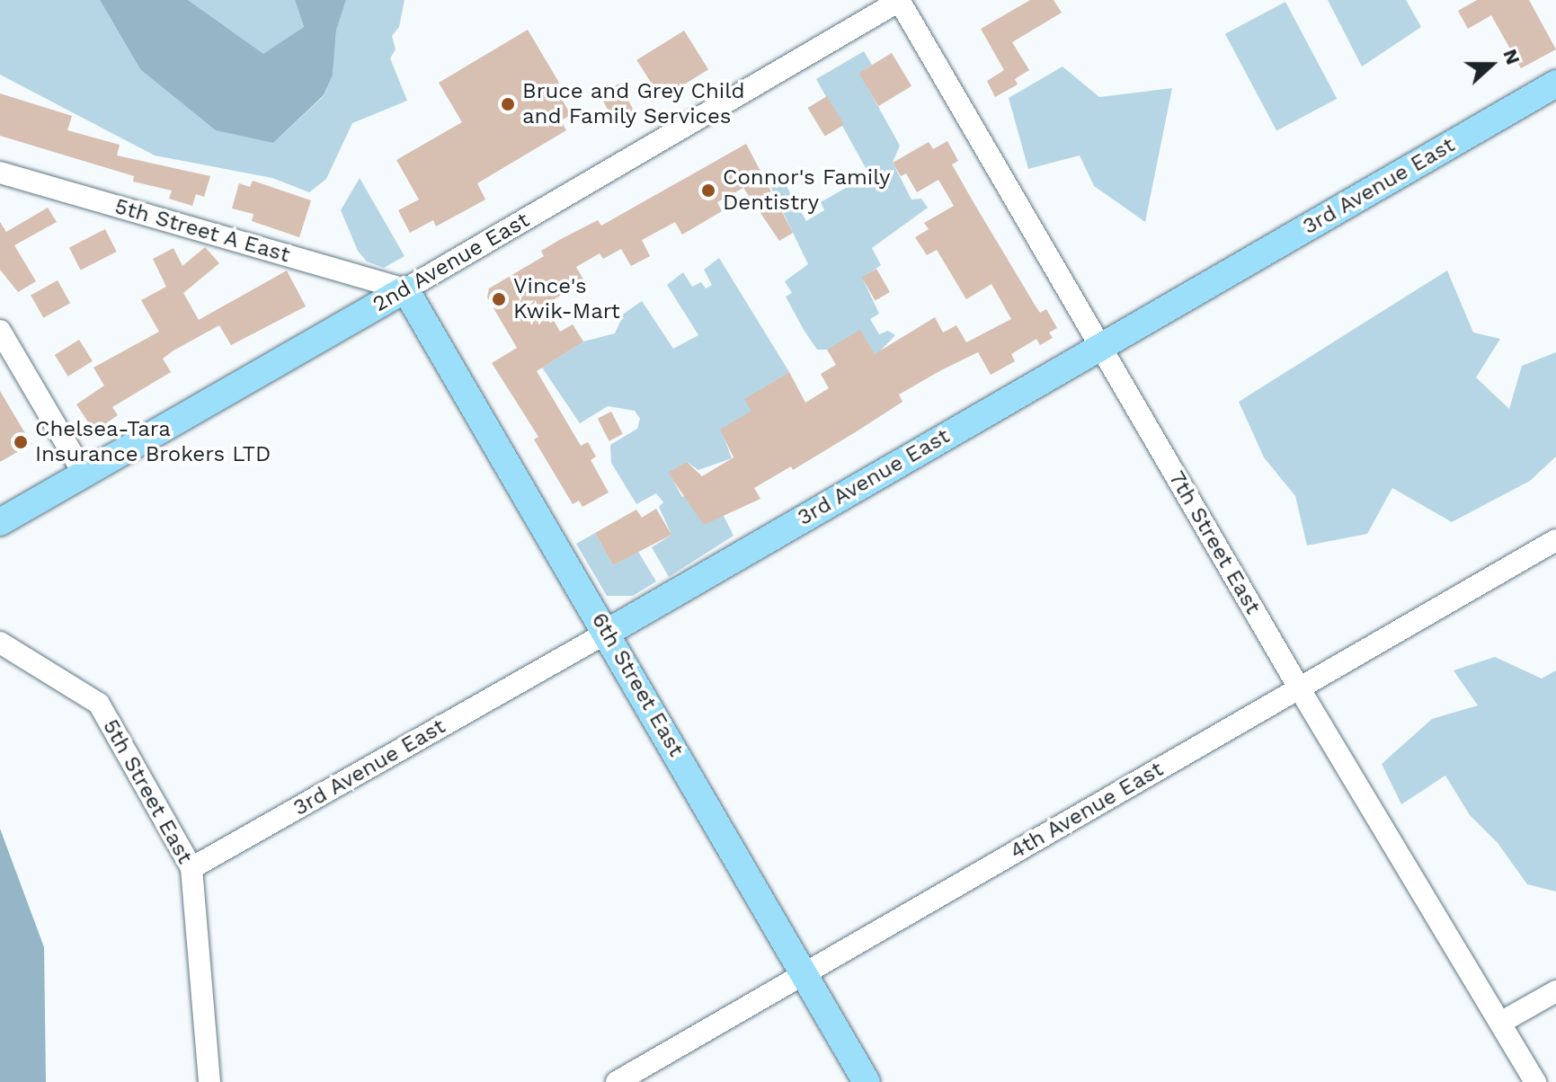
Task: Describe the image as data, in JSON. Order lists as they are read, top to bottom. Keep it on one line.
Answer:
{"streets":{"main road":["3rd Avenue East","2nd Avenue East","6th Street East"],"street":["5th Street A East","7th Street East","5th Street East","4th Avenue East"]},"crossings":[["3rd Avenue East","7th Street East"],["3rd Avenue East","6th Street East"],["3rd Avenue East","5th Street East"],["5th Street A East","2nd Avenue East"],["5th Street A East","6th Street East"],["2nd Avenue East","7th Street East"],["2nd Avenue East","6th Street East"],["7th Street East","4th Avenue East"],["6th Street East","4th Avenue East"]],"places":["Bruce and Grey Child and Family Services","Connor's Family Dentistry","Vince's Kwik-Mart","Chelsea-Tara Insurance Brokers LTD"],"north":"right"}
